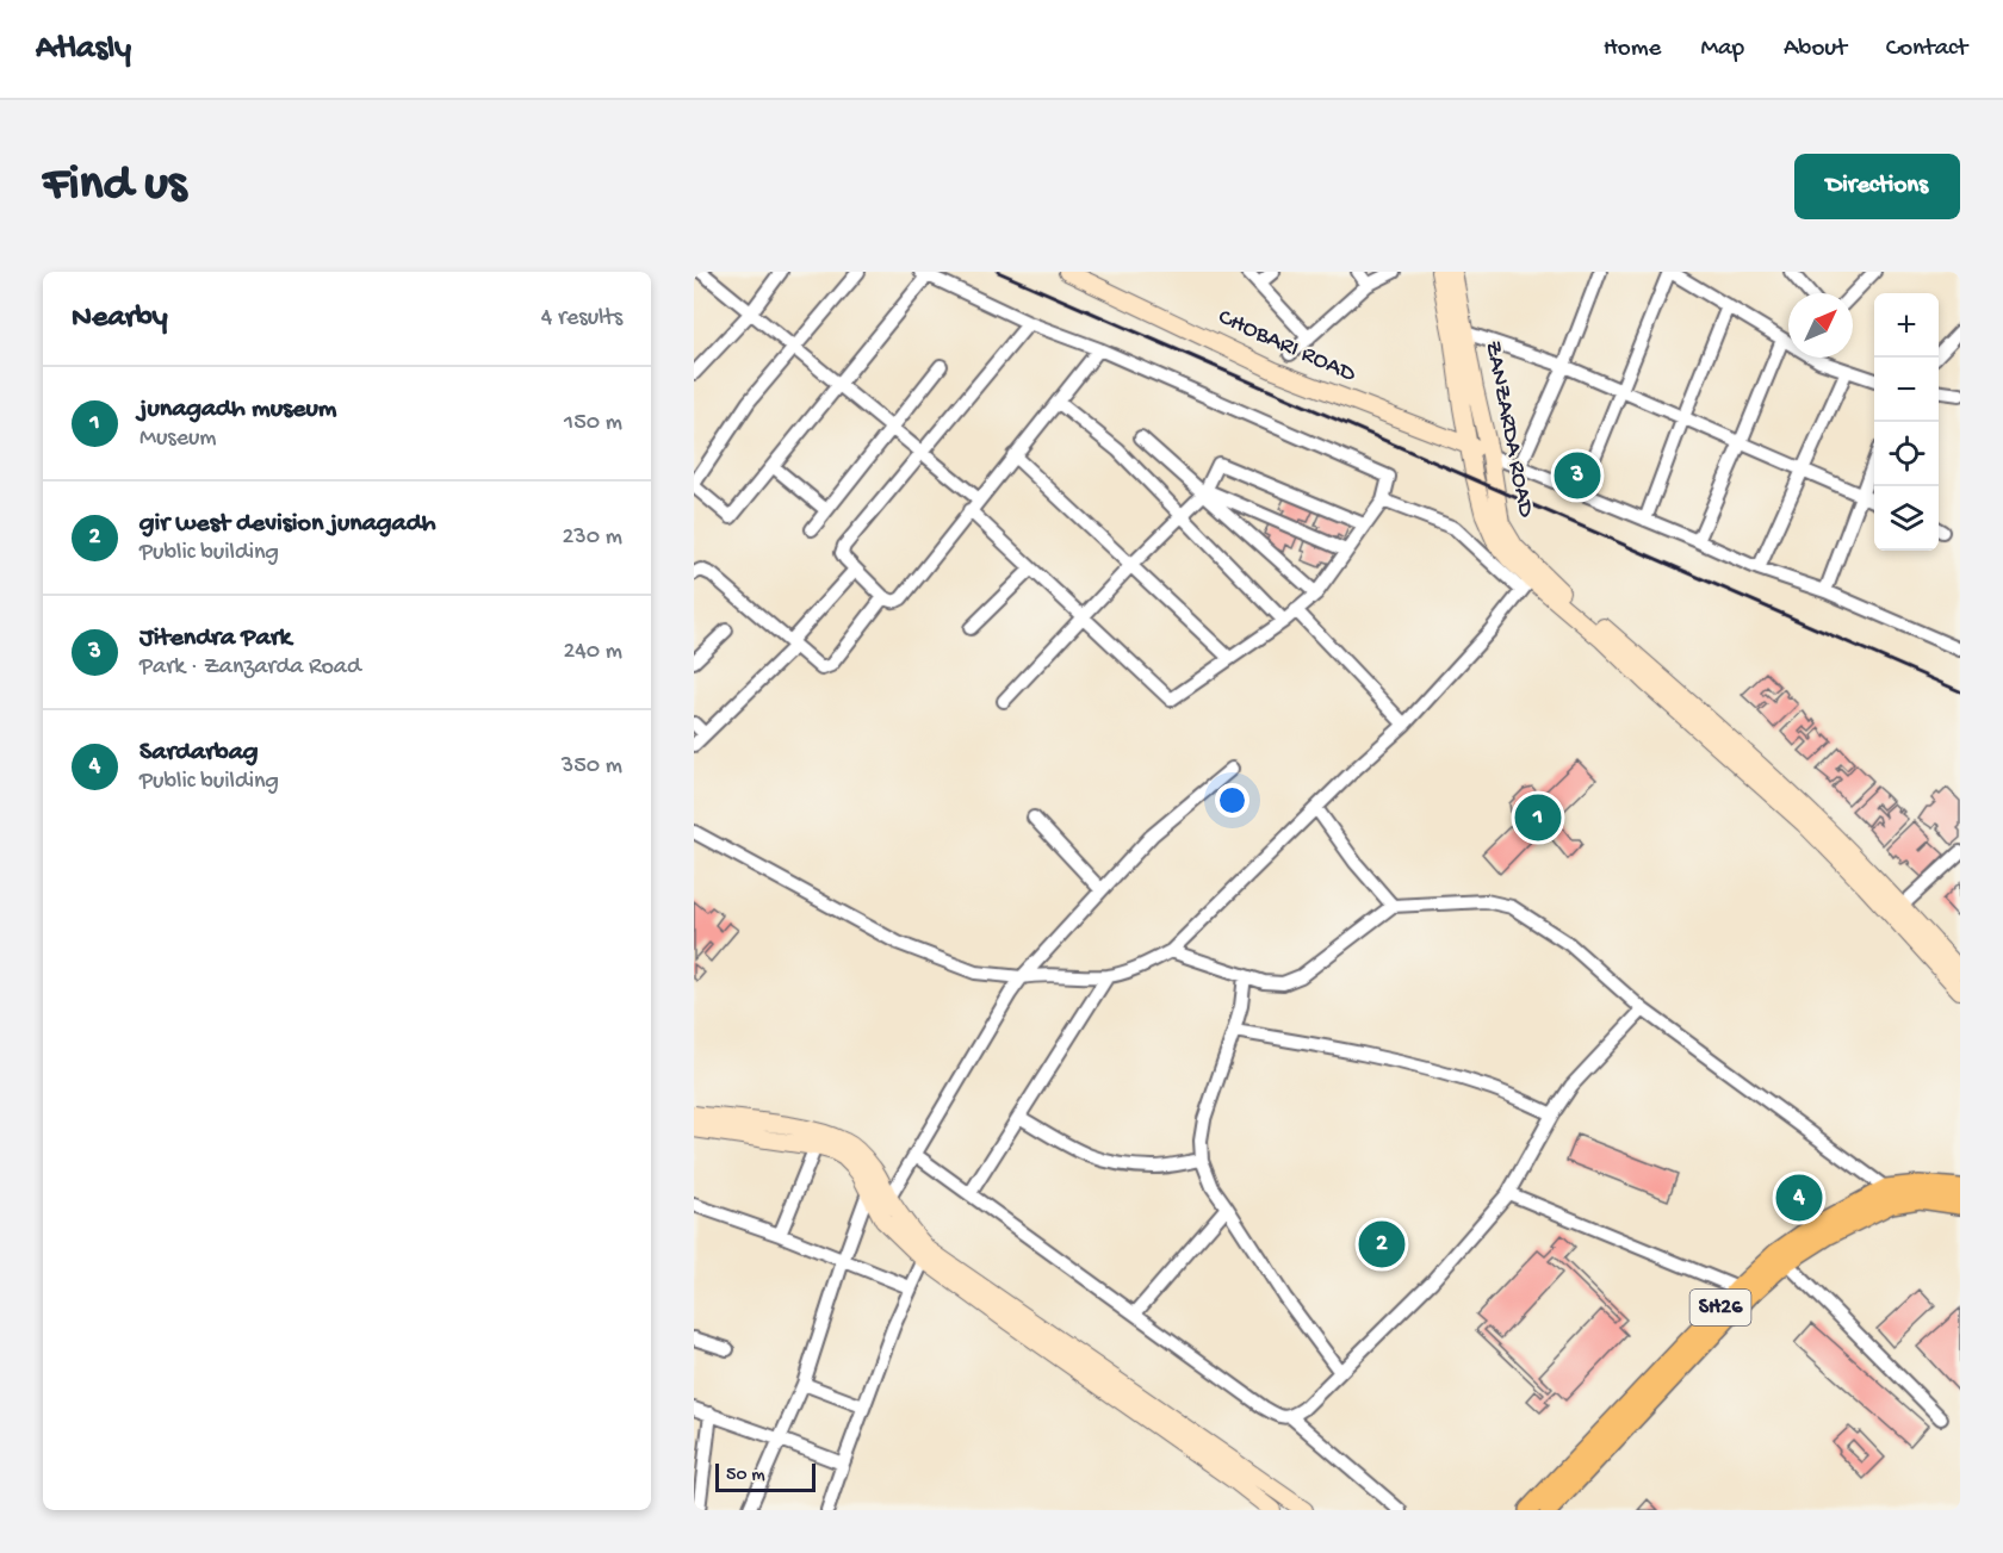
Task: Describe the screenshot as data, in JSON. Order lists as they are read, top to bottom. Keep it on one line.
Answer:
{"streets":{"main road":["SH26"],"street":["CHOBARI ROAD","ZANZARDA ROAD"]},"crossings":[["CHOBARI ROAD","ZANZARDA ROAD"]],"scale_bar":"50 m","north":"top right","page":{"header":"Atlasly","nav":["Home","Map","About","Contact"],"buttons":"Directions","title":"Find us","heading":["Nearby","4 results"],"map_buttons":["+","−"],"list":[{"mark":"1","name":"junagadh museum","note":"Museum","value":"150 m"},{"mark":"2","name":"gir west devision junagadh","note":"Public building","value":"230 m"},{"mark":"3","name":"Jitendra Park","note":"Park · Zanzarda Road","value":"240 m"},{"mark":"4","name":"Sardarbag","note":"Public building","value":"350 m"}],"pins":["3","1","4","2"],"scale":"50 m"}}
